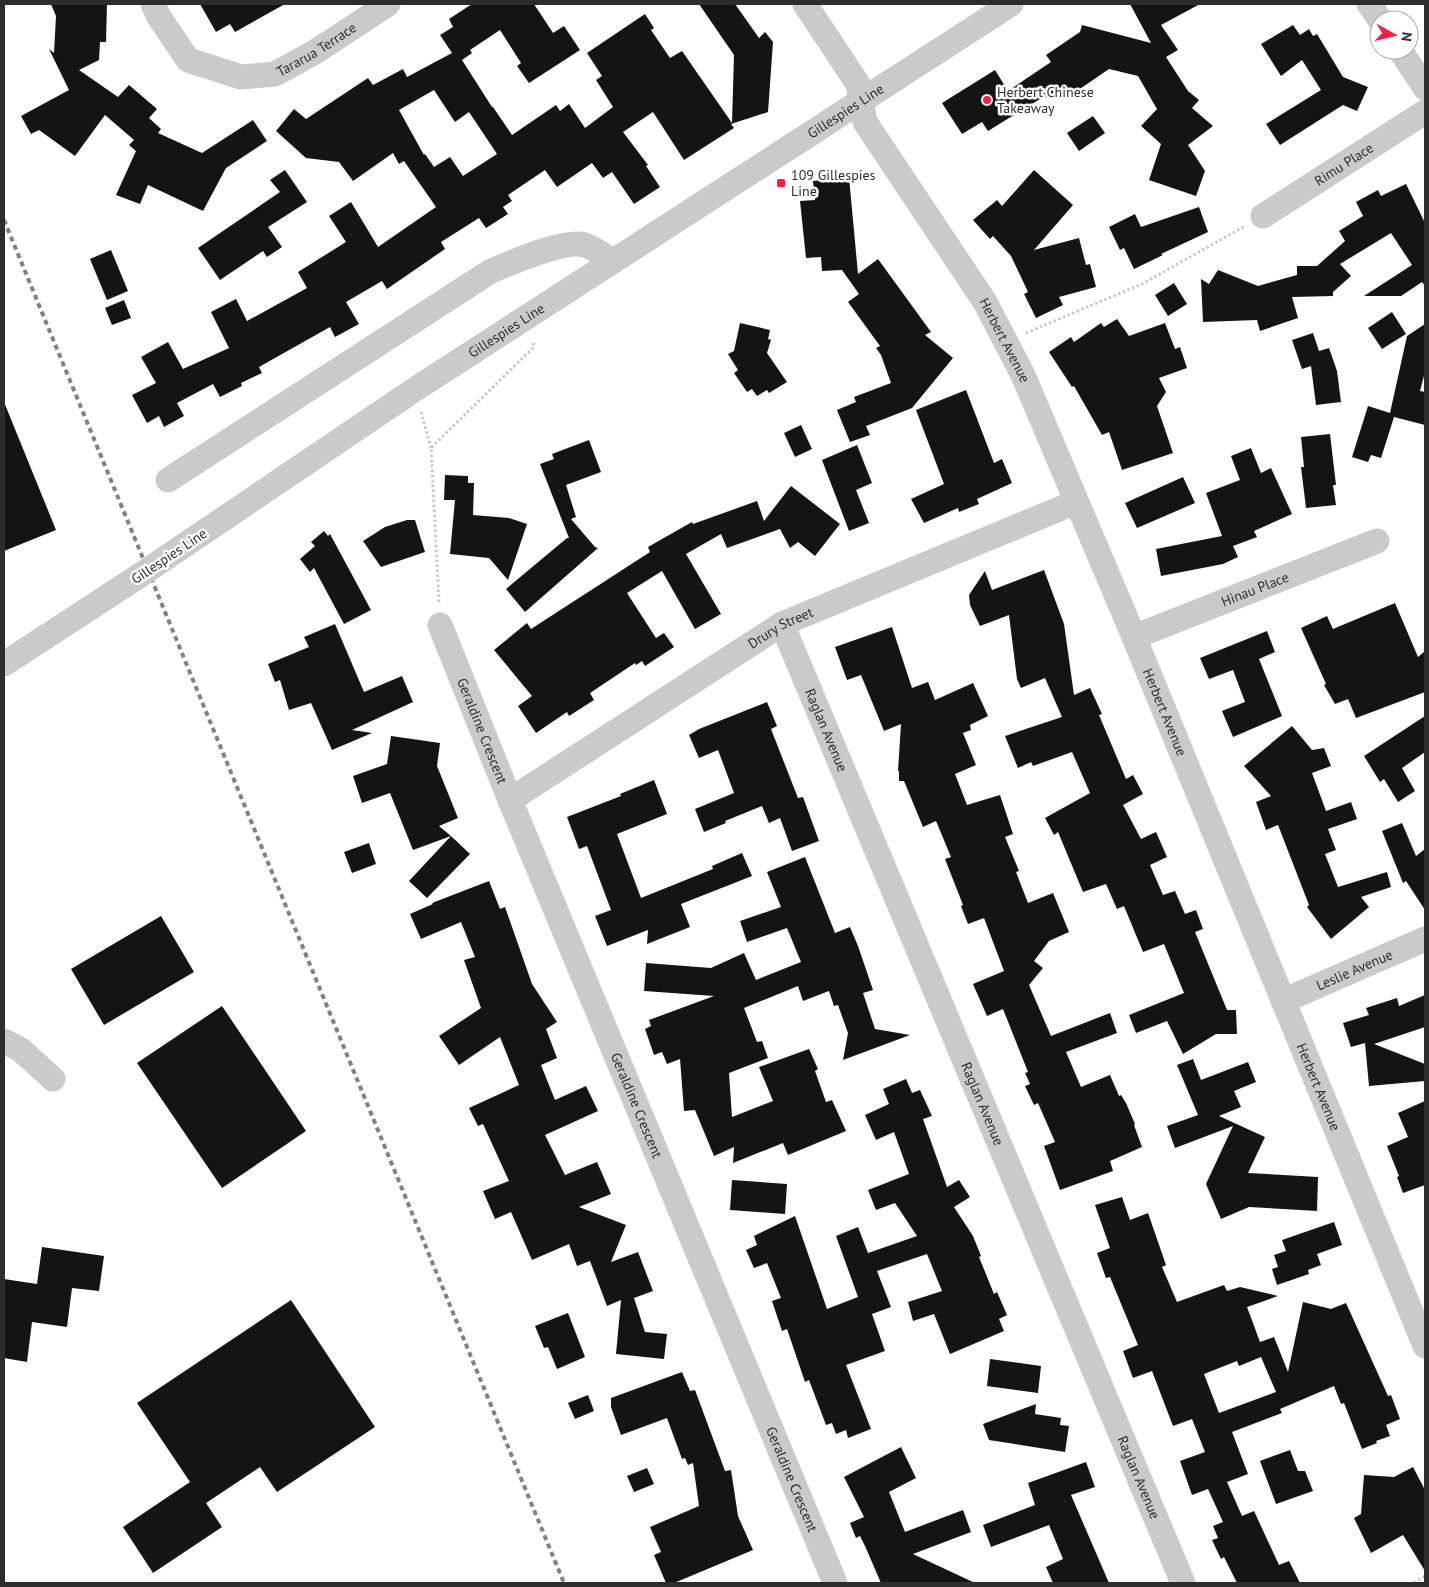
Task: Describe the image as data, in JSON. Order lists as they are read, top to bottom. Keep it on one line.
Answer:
{"streets":{"street":["Tararua Terrace","Gillespies Line","Rimu Place","Herbert Avenue","Hinau Place","Drury Street","Geraldine Crescent","Raglan Avenue","Leslie Avenue"]},"crossings":[["Gillespies Line","Herbert Avenue"],["Herbert Avenue","Hinau Place"],["Herbert Avenue","Drury Street"],["Herbert Avenue","Leslie Avenue"],["Drury Street","Geraldine Crescent"],["Drury Street","Raglan Avenue"]],"places":{"other":["Herbert Chinese Takeaway"],"transit":["109 Gillespies Line"]},"north":"right"}
